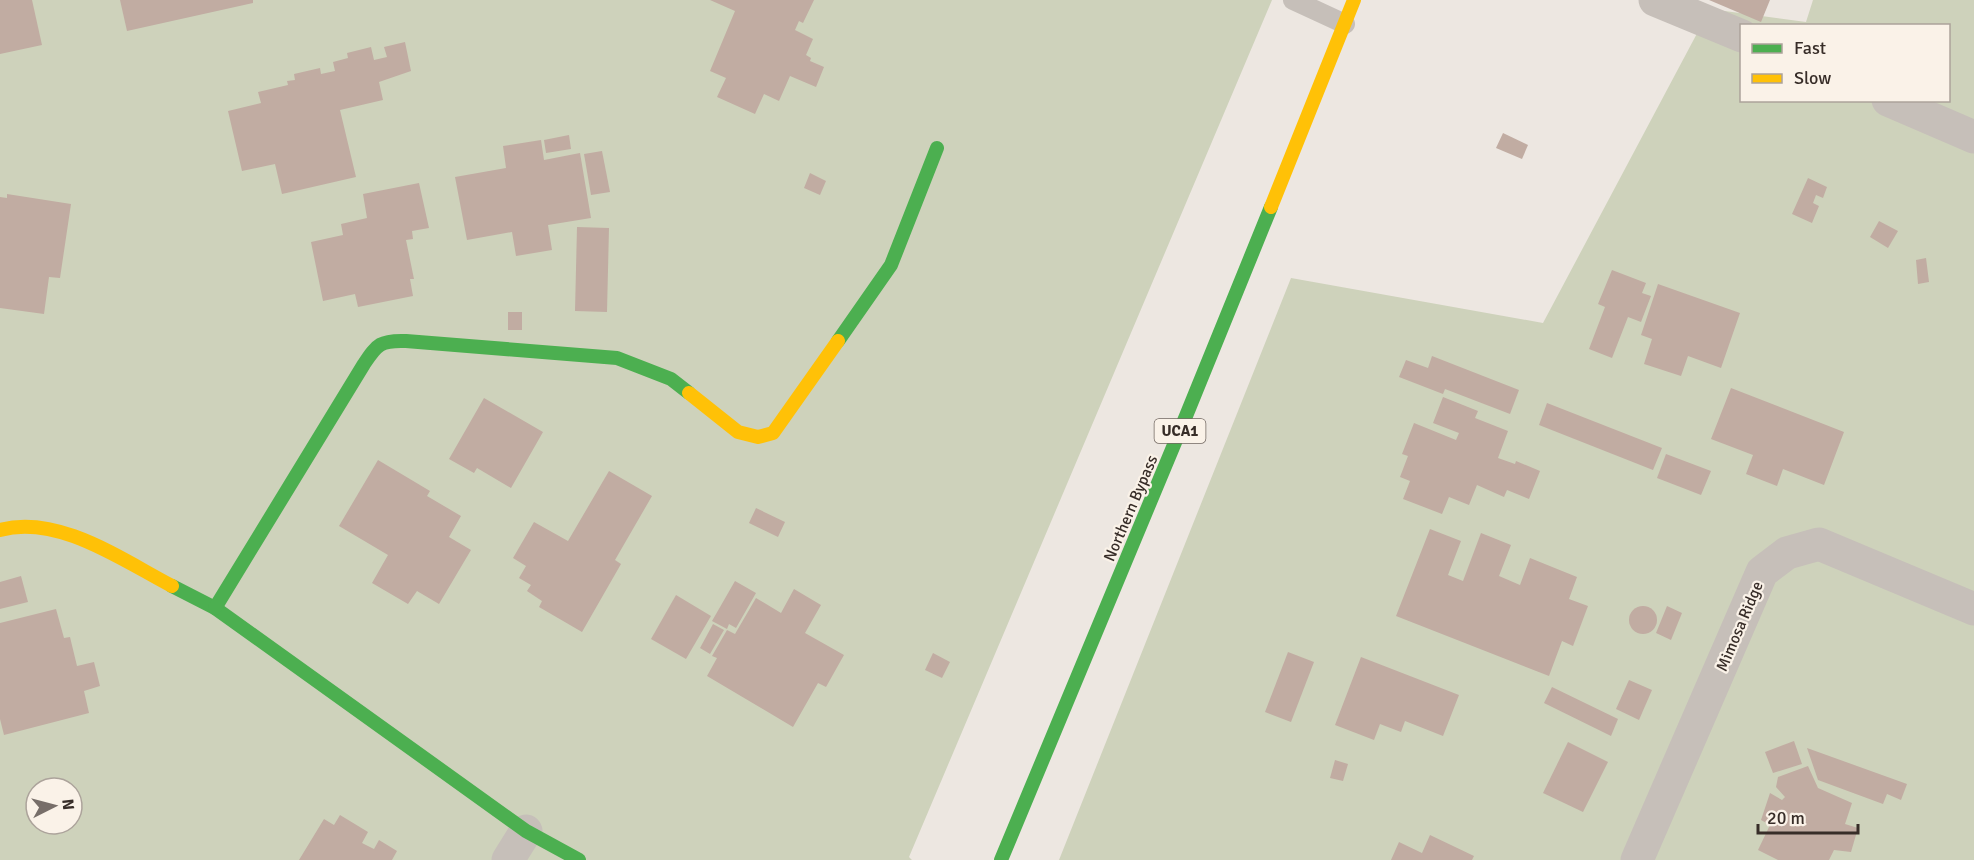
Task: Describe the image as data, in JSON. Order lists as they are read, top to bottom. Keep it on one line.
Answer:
{"streets":{"street":["UCA1","Northern Bypass","Mimosa Ridge"]},"legend":["Fast","Slow"],"scale_bar":"20 m","north":"right"}
